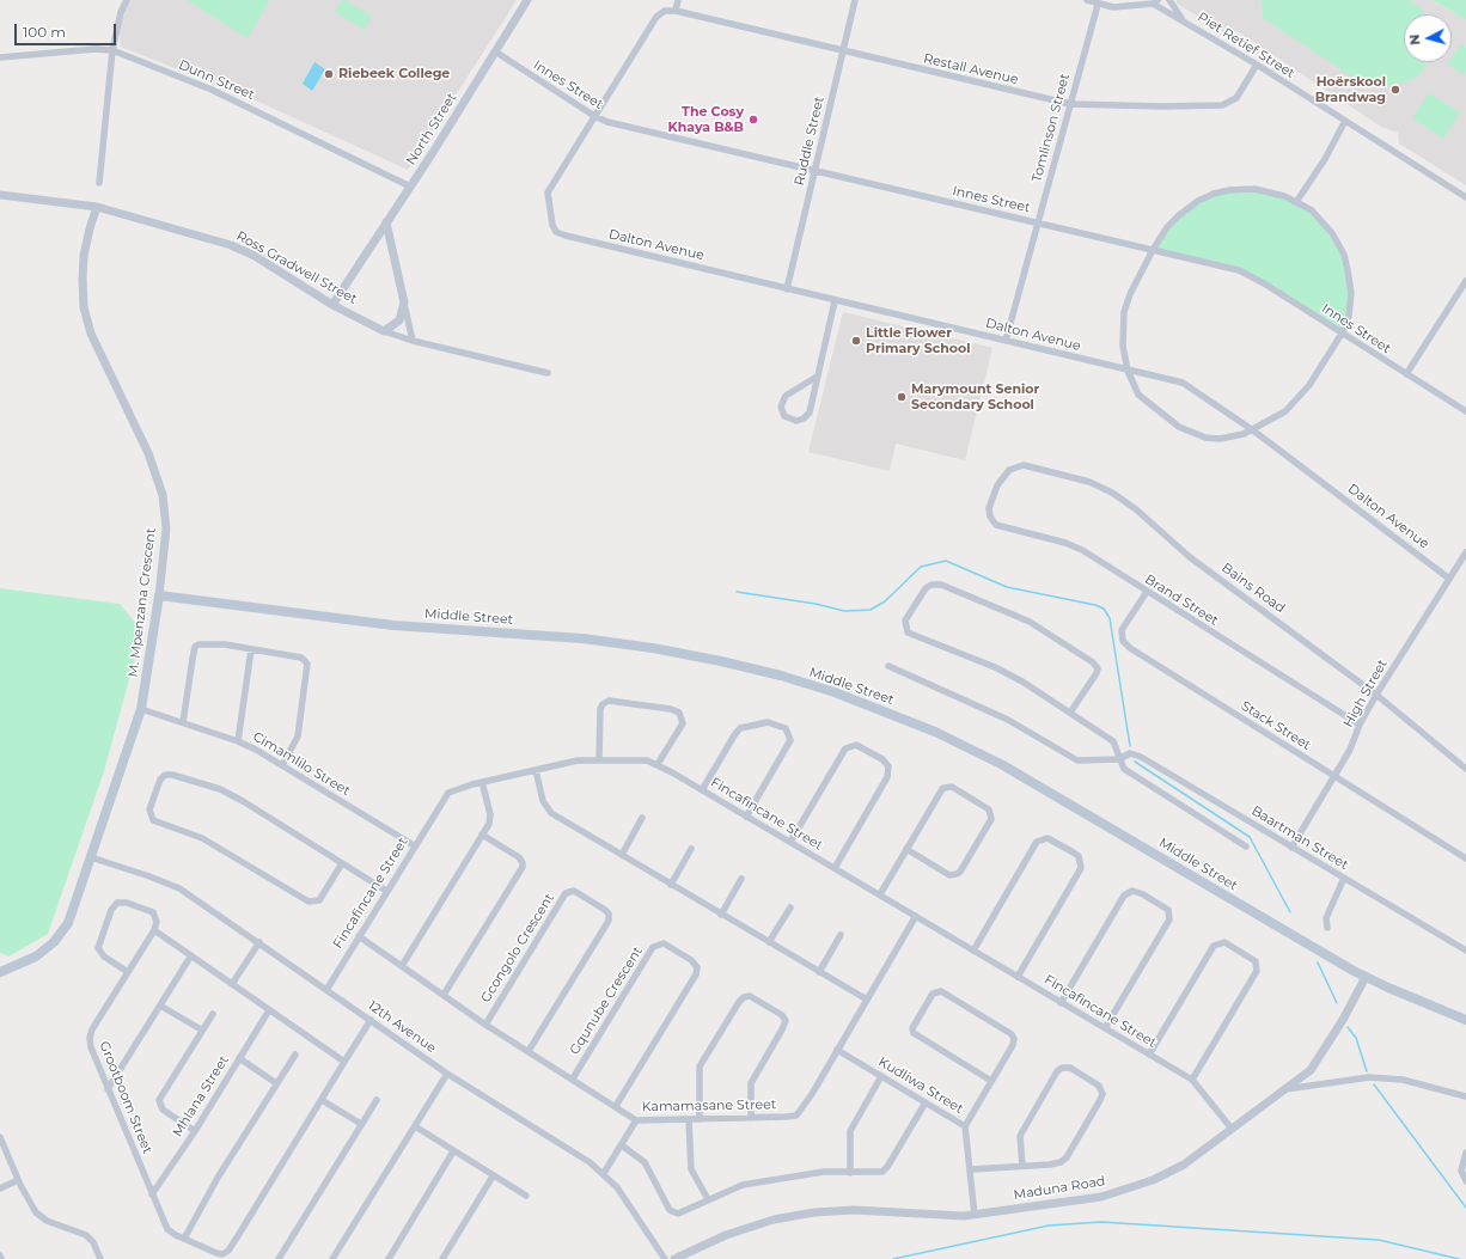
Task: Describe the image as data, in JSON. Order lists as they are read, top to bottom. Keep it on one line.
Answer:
{"streets":{"main road":["M. Mpenzana Crescent","Middle Street"],"street":["Piet Retief Street","Restall Avenue","Dunn Street","Innes Street","Tomlinson Street","North Street","Ruddle Street","Dalton Avenue","Ross Gradwell Street","Bains Road","Brand Street","High Street","Stack Street","Cimamlilo Street","Fincafincane Street","Baartman Street","Gcongolo Crescent","Gqunube Crescent","12th Avenue","Kudliwa Street","Mhlana Street","Grootboom Street","Kamamasane Street","Maduna Road"]},"crossings":[["Piet Retief Street","Restall Avenue"],["Piet Retief Street","Tomlinson Street"],["Restall Avenue","Innes Street"],["Restall Avenue","Tomlinson Street"],["Restall Avenue","Ruddle Street"],["Restall Avenue","Dalton Avenue"],["Dunn Street","North Street"],["Innes Street","Tomlinson Street"],["Innes Street","North Street"],["Innes Street","Ruddle Street"],["Innes Street","Dalton Avenue"],["Tomlinson Street","Dalton Avenue"],["North Street","Ross Gradwell Street"],["Ruddle Street","Dalton Avenue"],["Dalton Avenue","High Street"],["Ross Gradwell Street","M. Mpenzana Crescent"],["Bains Road","Brand Street"],["Bains Road","High Street"],["Brand Street","High Street"],["Brand Street","Stack Street"],["M. Mpenzana Crescent","Middle Street"],["M. Mpenzana Crescent","Cimamlilo Street"],["M. Mpenzana Crescent","12th Avenue"],["Middle Street","Maduna Road"],["High Street","Stack Street"],["High Street","Baartman Street"],["Cimamlilo Street","Fincafincane Street"],["Fincafincane Street","12th Avenue"],["Fincafincane Street","Kamamasane Street"],["Fincafincane Street","Maduna Road"],["Gcongolo Crescent","Kamamasane Street"],["Gqunube Crescent","Kamamasane Street"],["12th Avenue","Grootboom Street"],["Kudliwa Street","Kamamasane Street"],["Kudliwa Street","Maduna Road"],["Mhlana Street","Grootboom Street"]],"places":["Riebeek College","Hoërskool Brandwag","The Cosy Khaya B&B","Little Flower Primary School","Marymount Senior Secondary School"],"scale_bar":"100 m","north":"left"}
